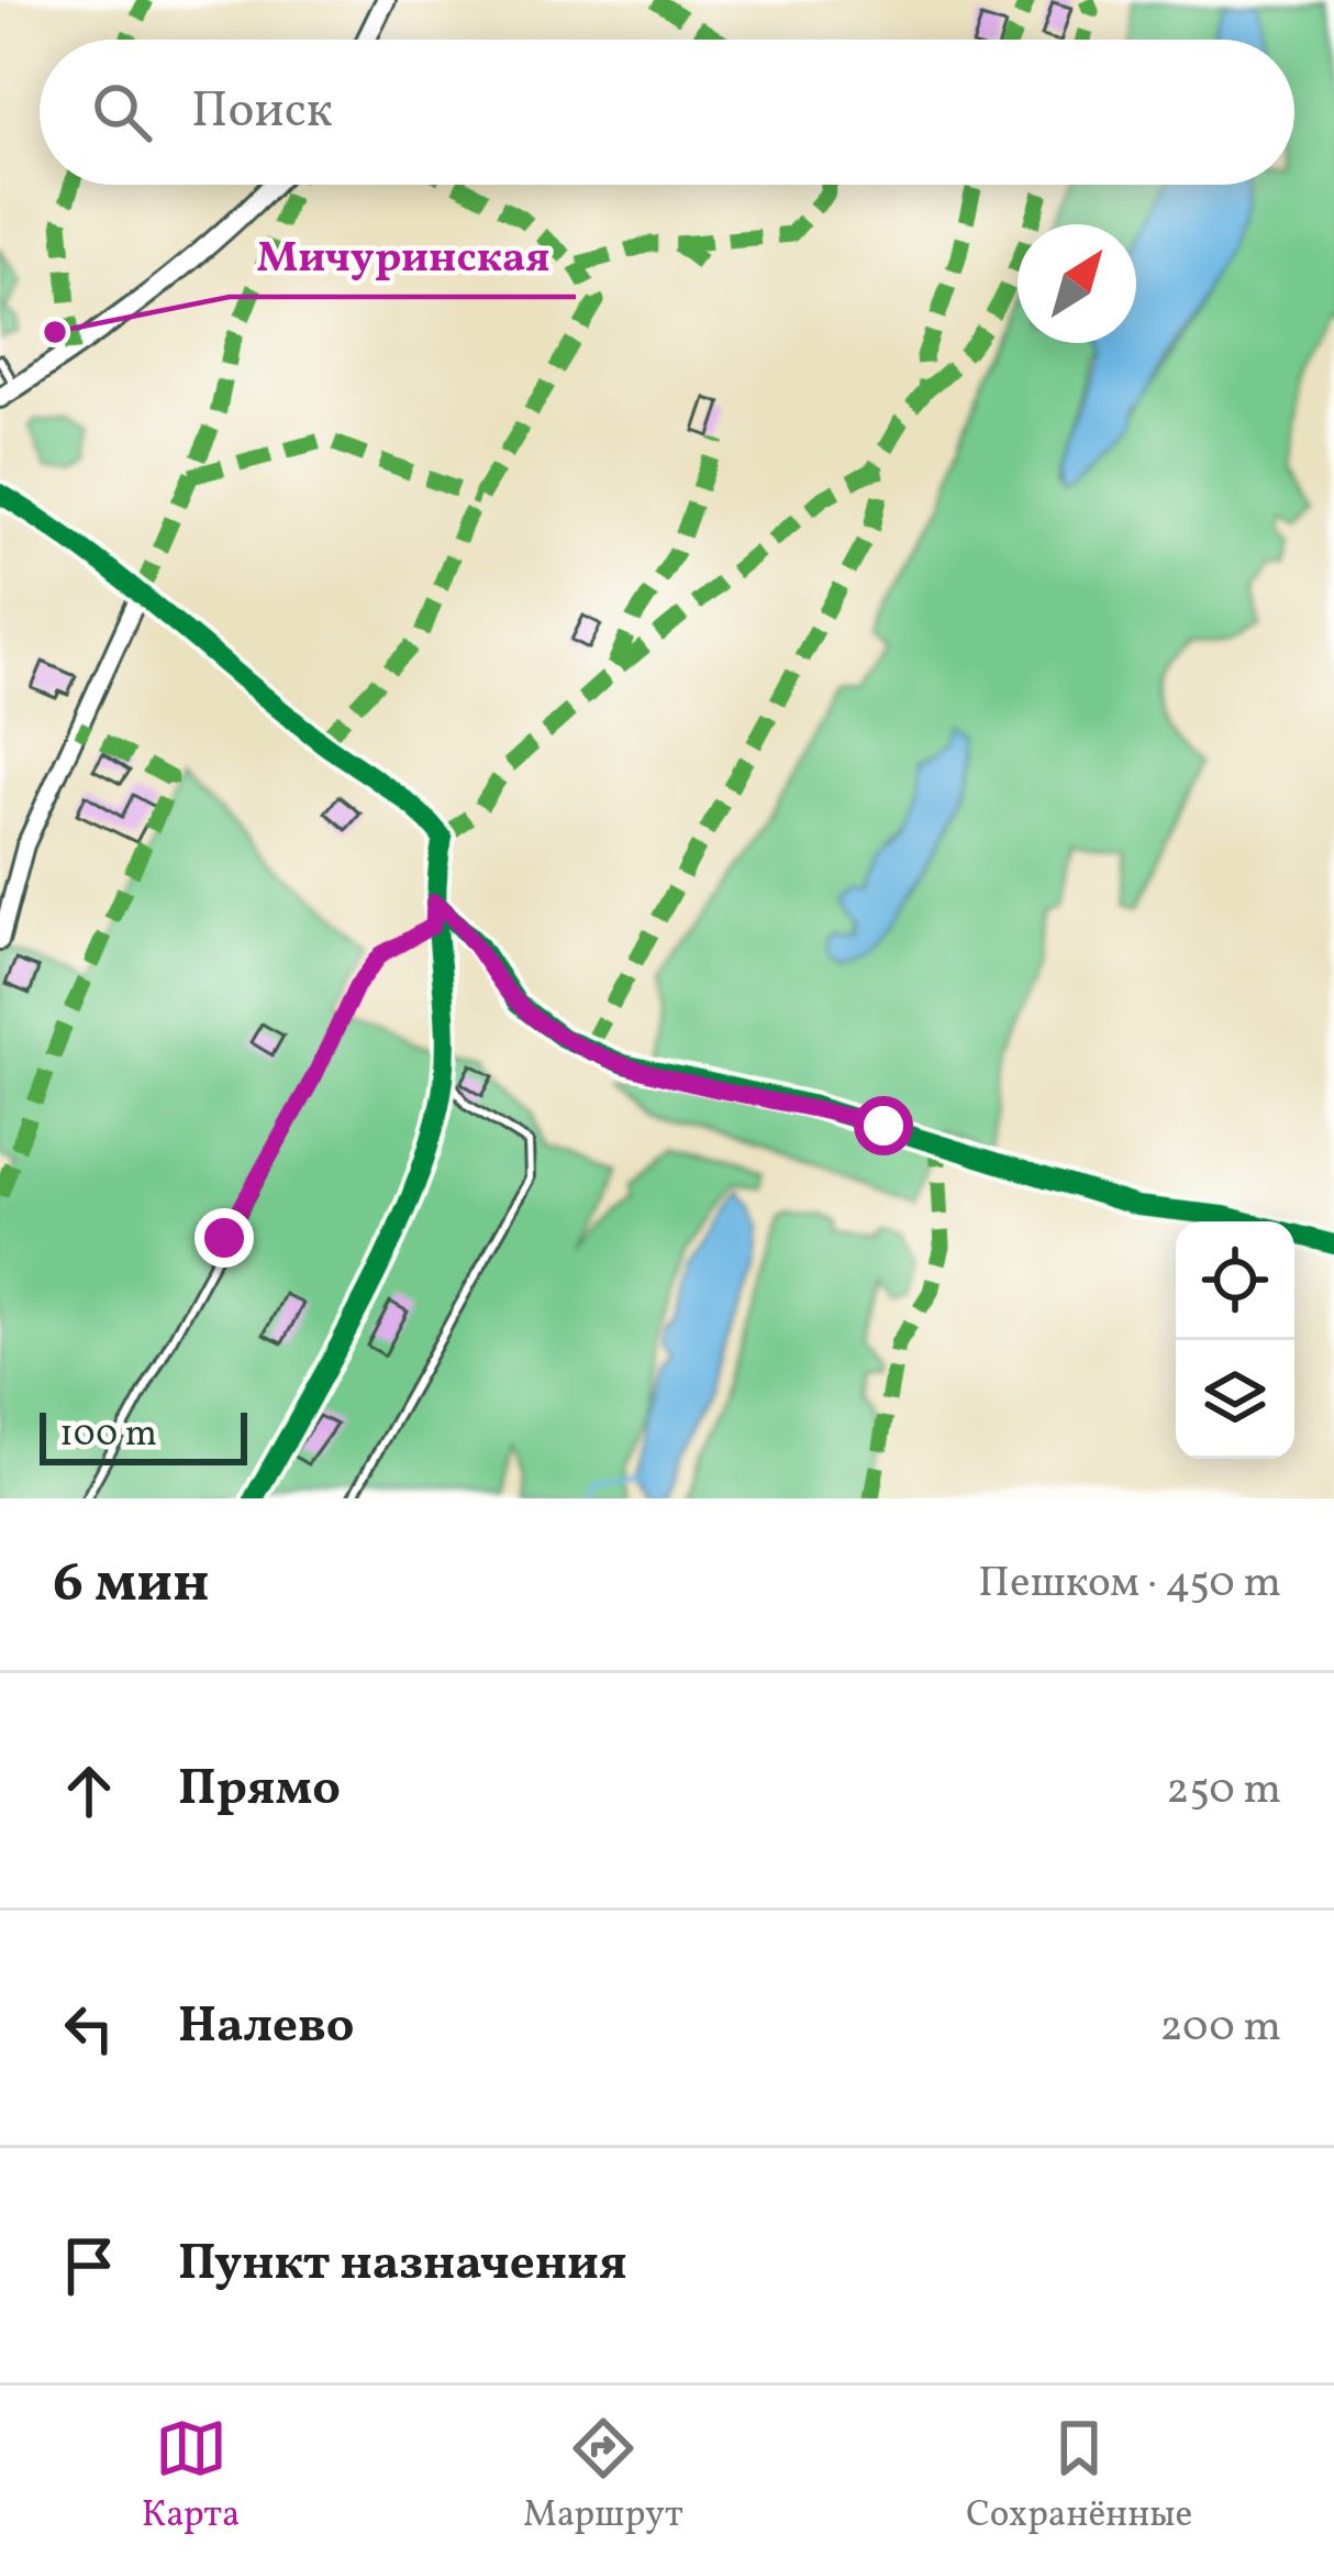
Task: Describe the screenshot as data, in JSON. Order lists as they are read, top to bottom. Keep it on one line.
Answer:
{"places":["Мичуринская"],"scale_bar":"100 m","north":"top right","page":{"search":"Поиск","scale":"100 m","heading":["6 мин","Пешком · 450 m"],"list":[["Прямо","250 m"],["Налево","200 m"],"Пункт назначения"],"nav":["Карта","Маршрут","Сохранённые"]}}
